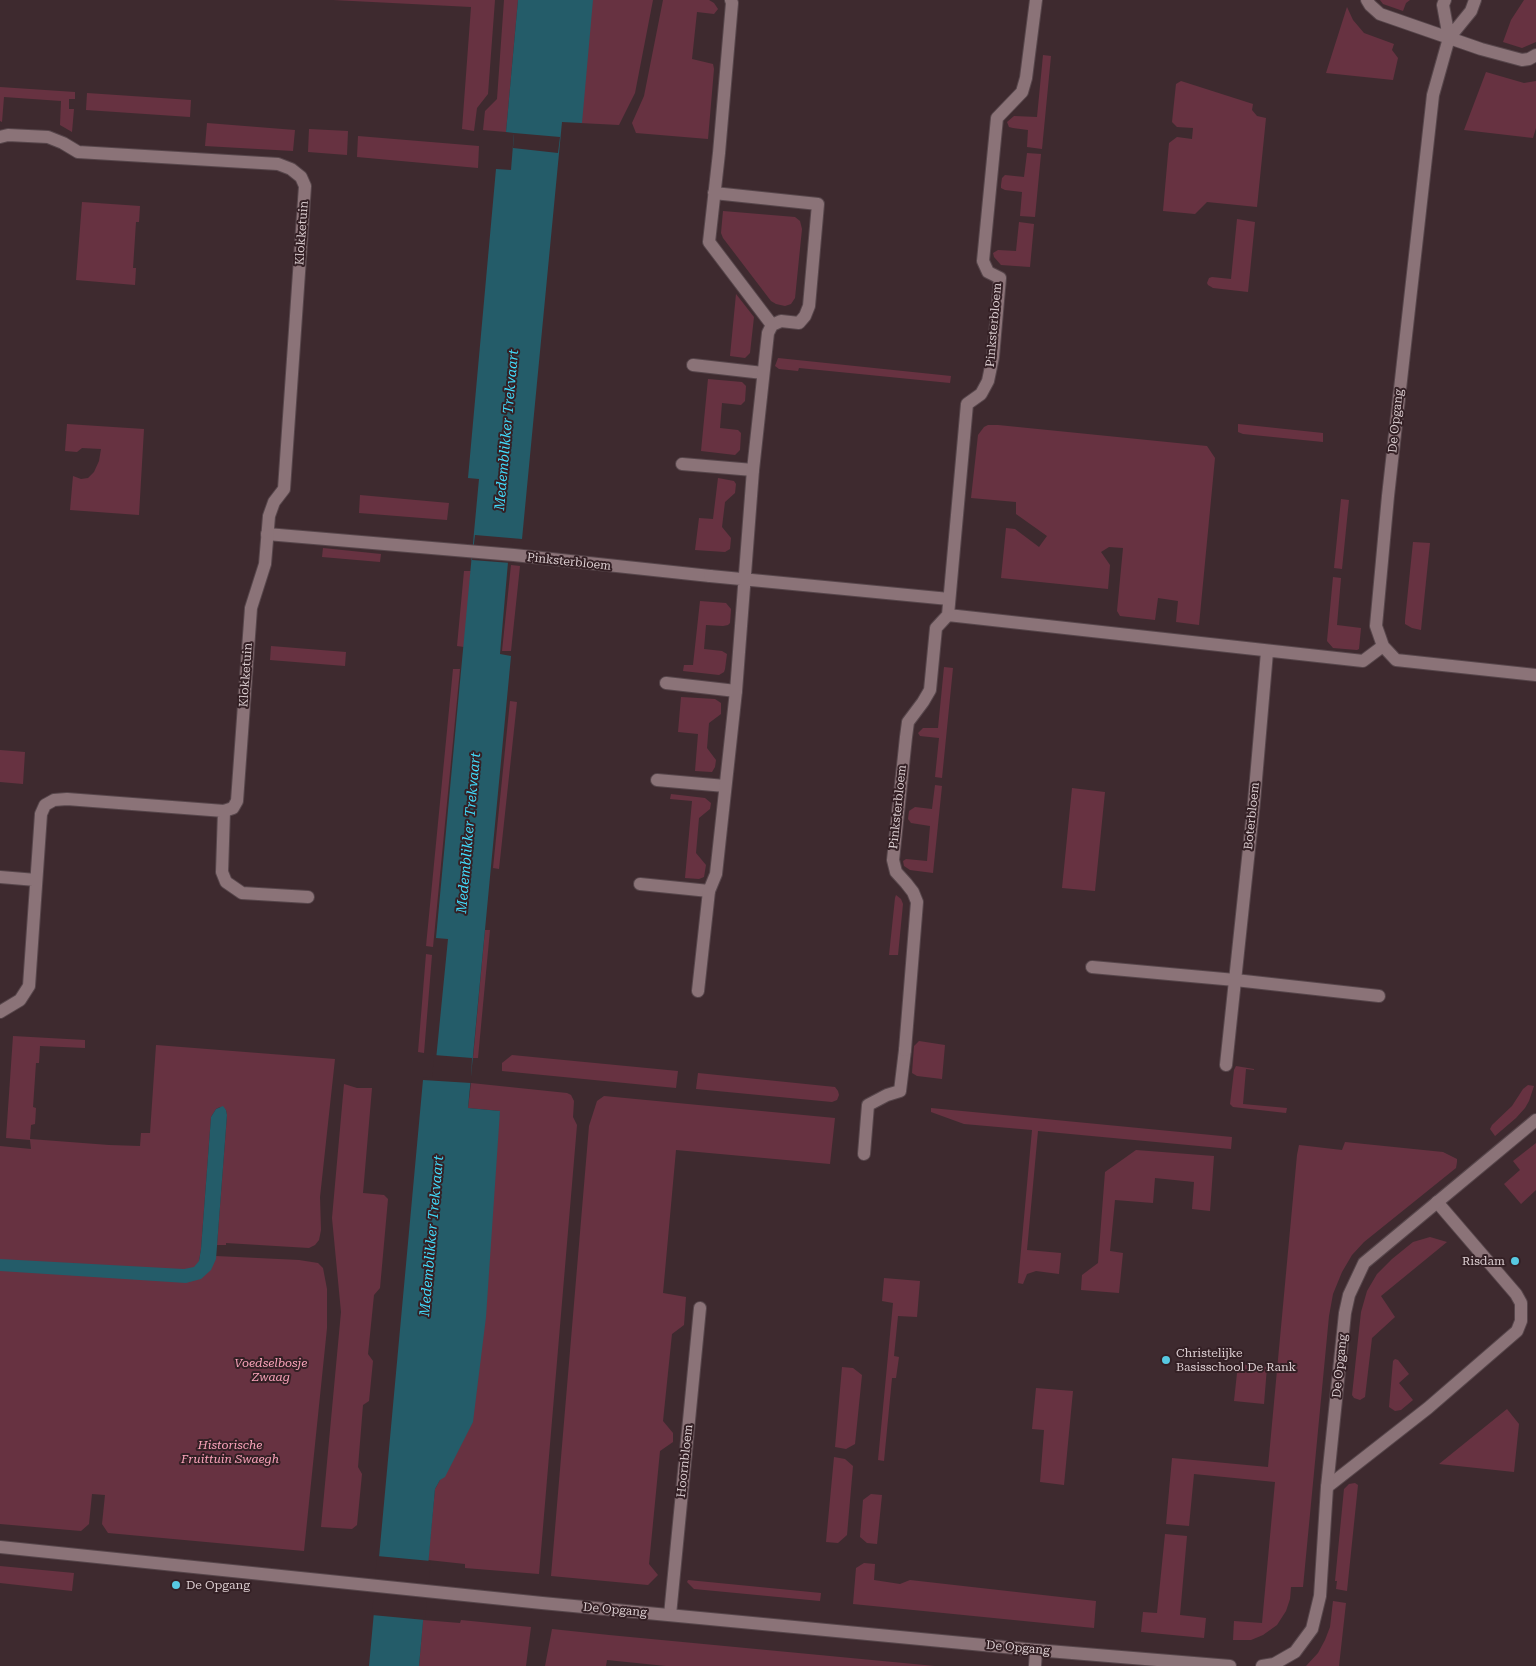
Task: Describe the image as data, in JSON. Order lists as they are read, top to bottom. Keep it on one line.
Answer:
{"streets":{"street":["Klokketuin","Pinksterbloem","De Opgang","Boterbloem","Hoornbloem"]},"crossings":[["Klokketuin","Pinksterbloem"],["De Opgang","Hoornbloem"]],"water":["Medemblikker Trekvaart"],"parks":["Voedselbosje Zwaag","Historische Fruittuin Swaegh"],"places":["Risdam","Christelijke Basisschool De Rank","De Opgang"]}
